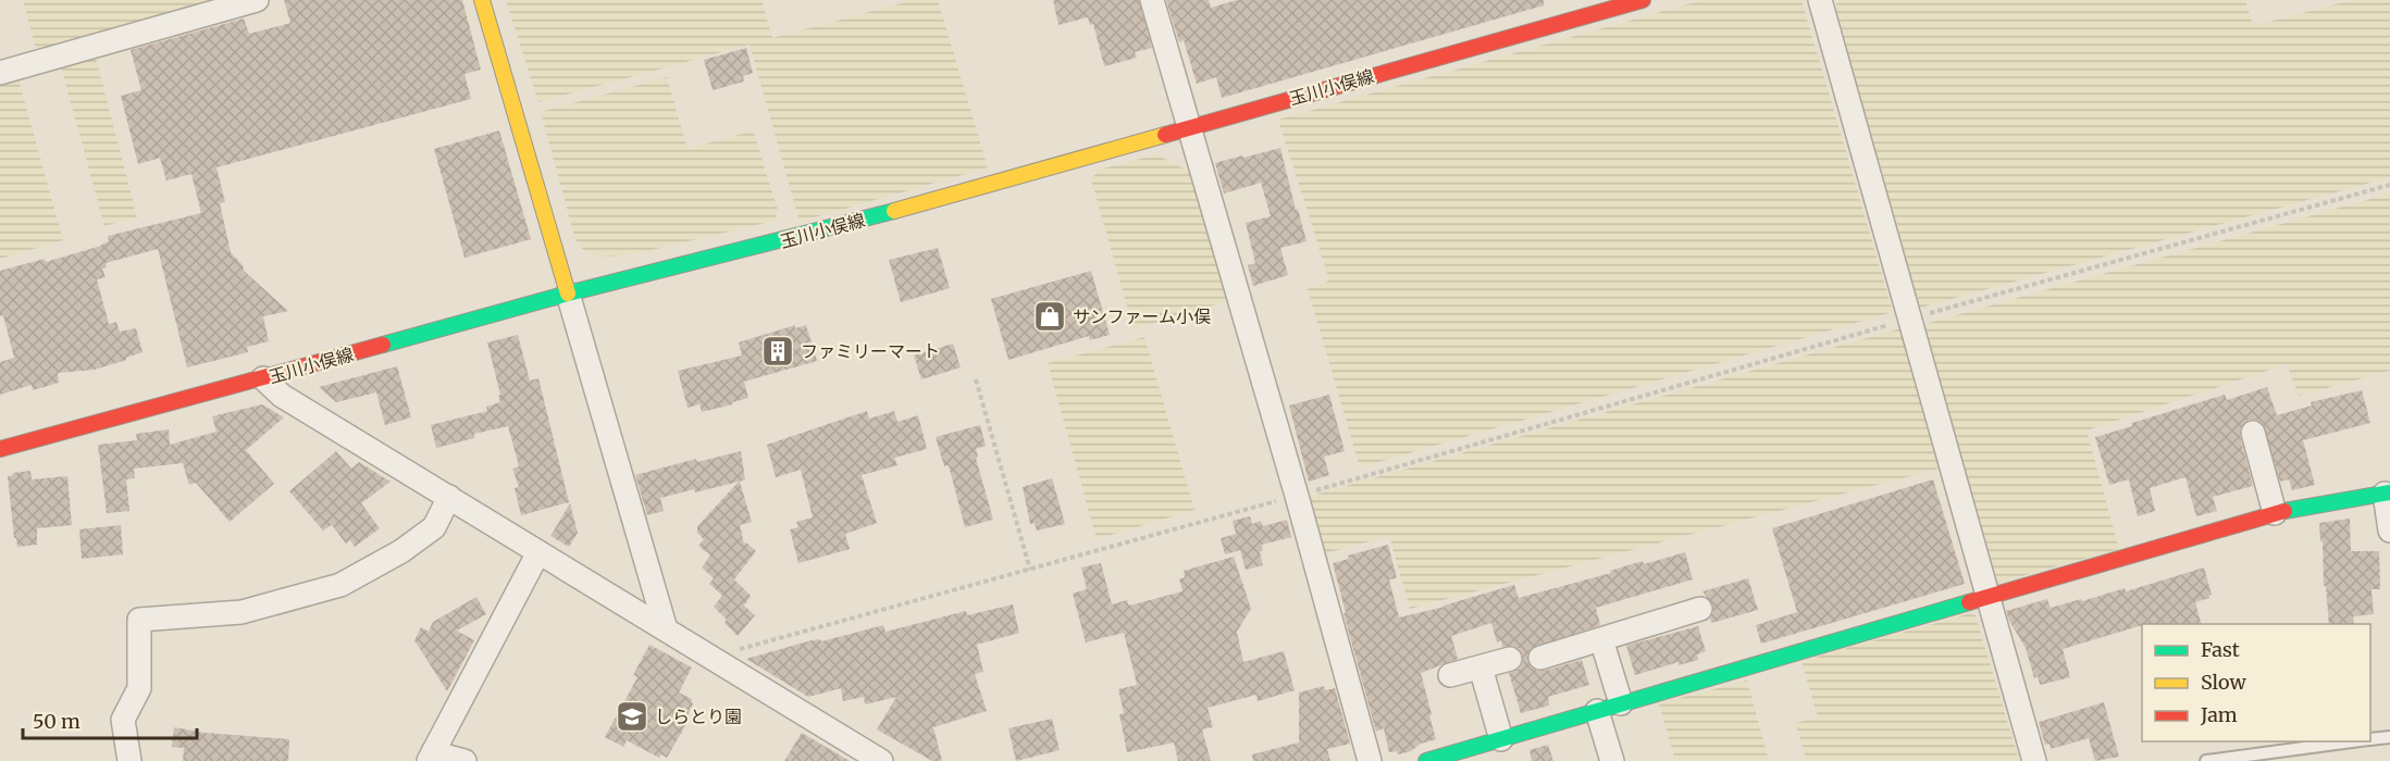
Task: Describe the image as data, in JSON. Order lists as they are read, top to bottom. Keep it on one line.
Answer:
{"streets":{"main road":["玉川小俣線"]},"places":{"shop":["サンファーム小俣"],"building":["ファミリーマート"],"school or university":["しらとり園"]},"legend":["Fast","Slow","Jam"],"scale_bar":"50 m"}
